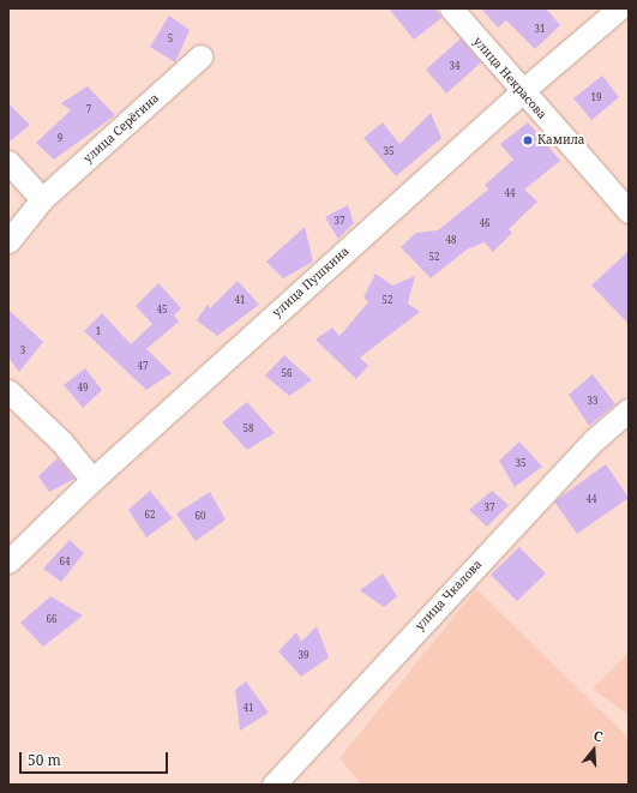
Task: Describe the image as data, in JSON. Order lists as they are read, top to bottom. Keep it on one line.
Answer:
{"streets":{"street":["улица Некрасова","улица Серёгина","улица Пушкина","улица Чкалова"]},"crossings":[["улица Некрасова","улица Пушкина"]],"places":["Камила"],"house_numbers":["31","5","34","19","7","9","35","44","37","46","48","52","41","52","45","1","3","47","56","49","33","58","35","44","37","62","60","64","66","39","41"],"scale_bar":"50 m","north":"top"}
